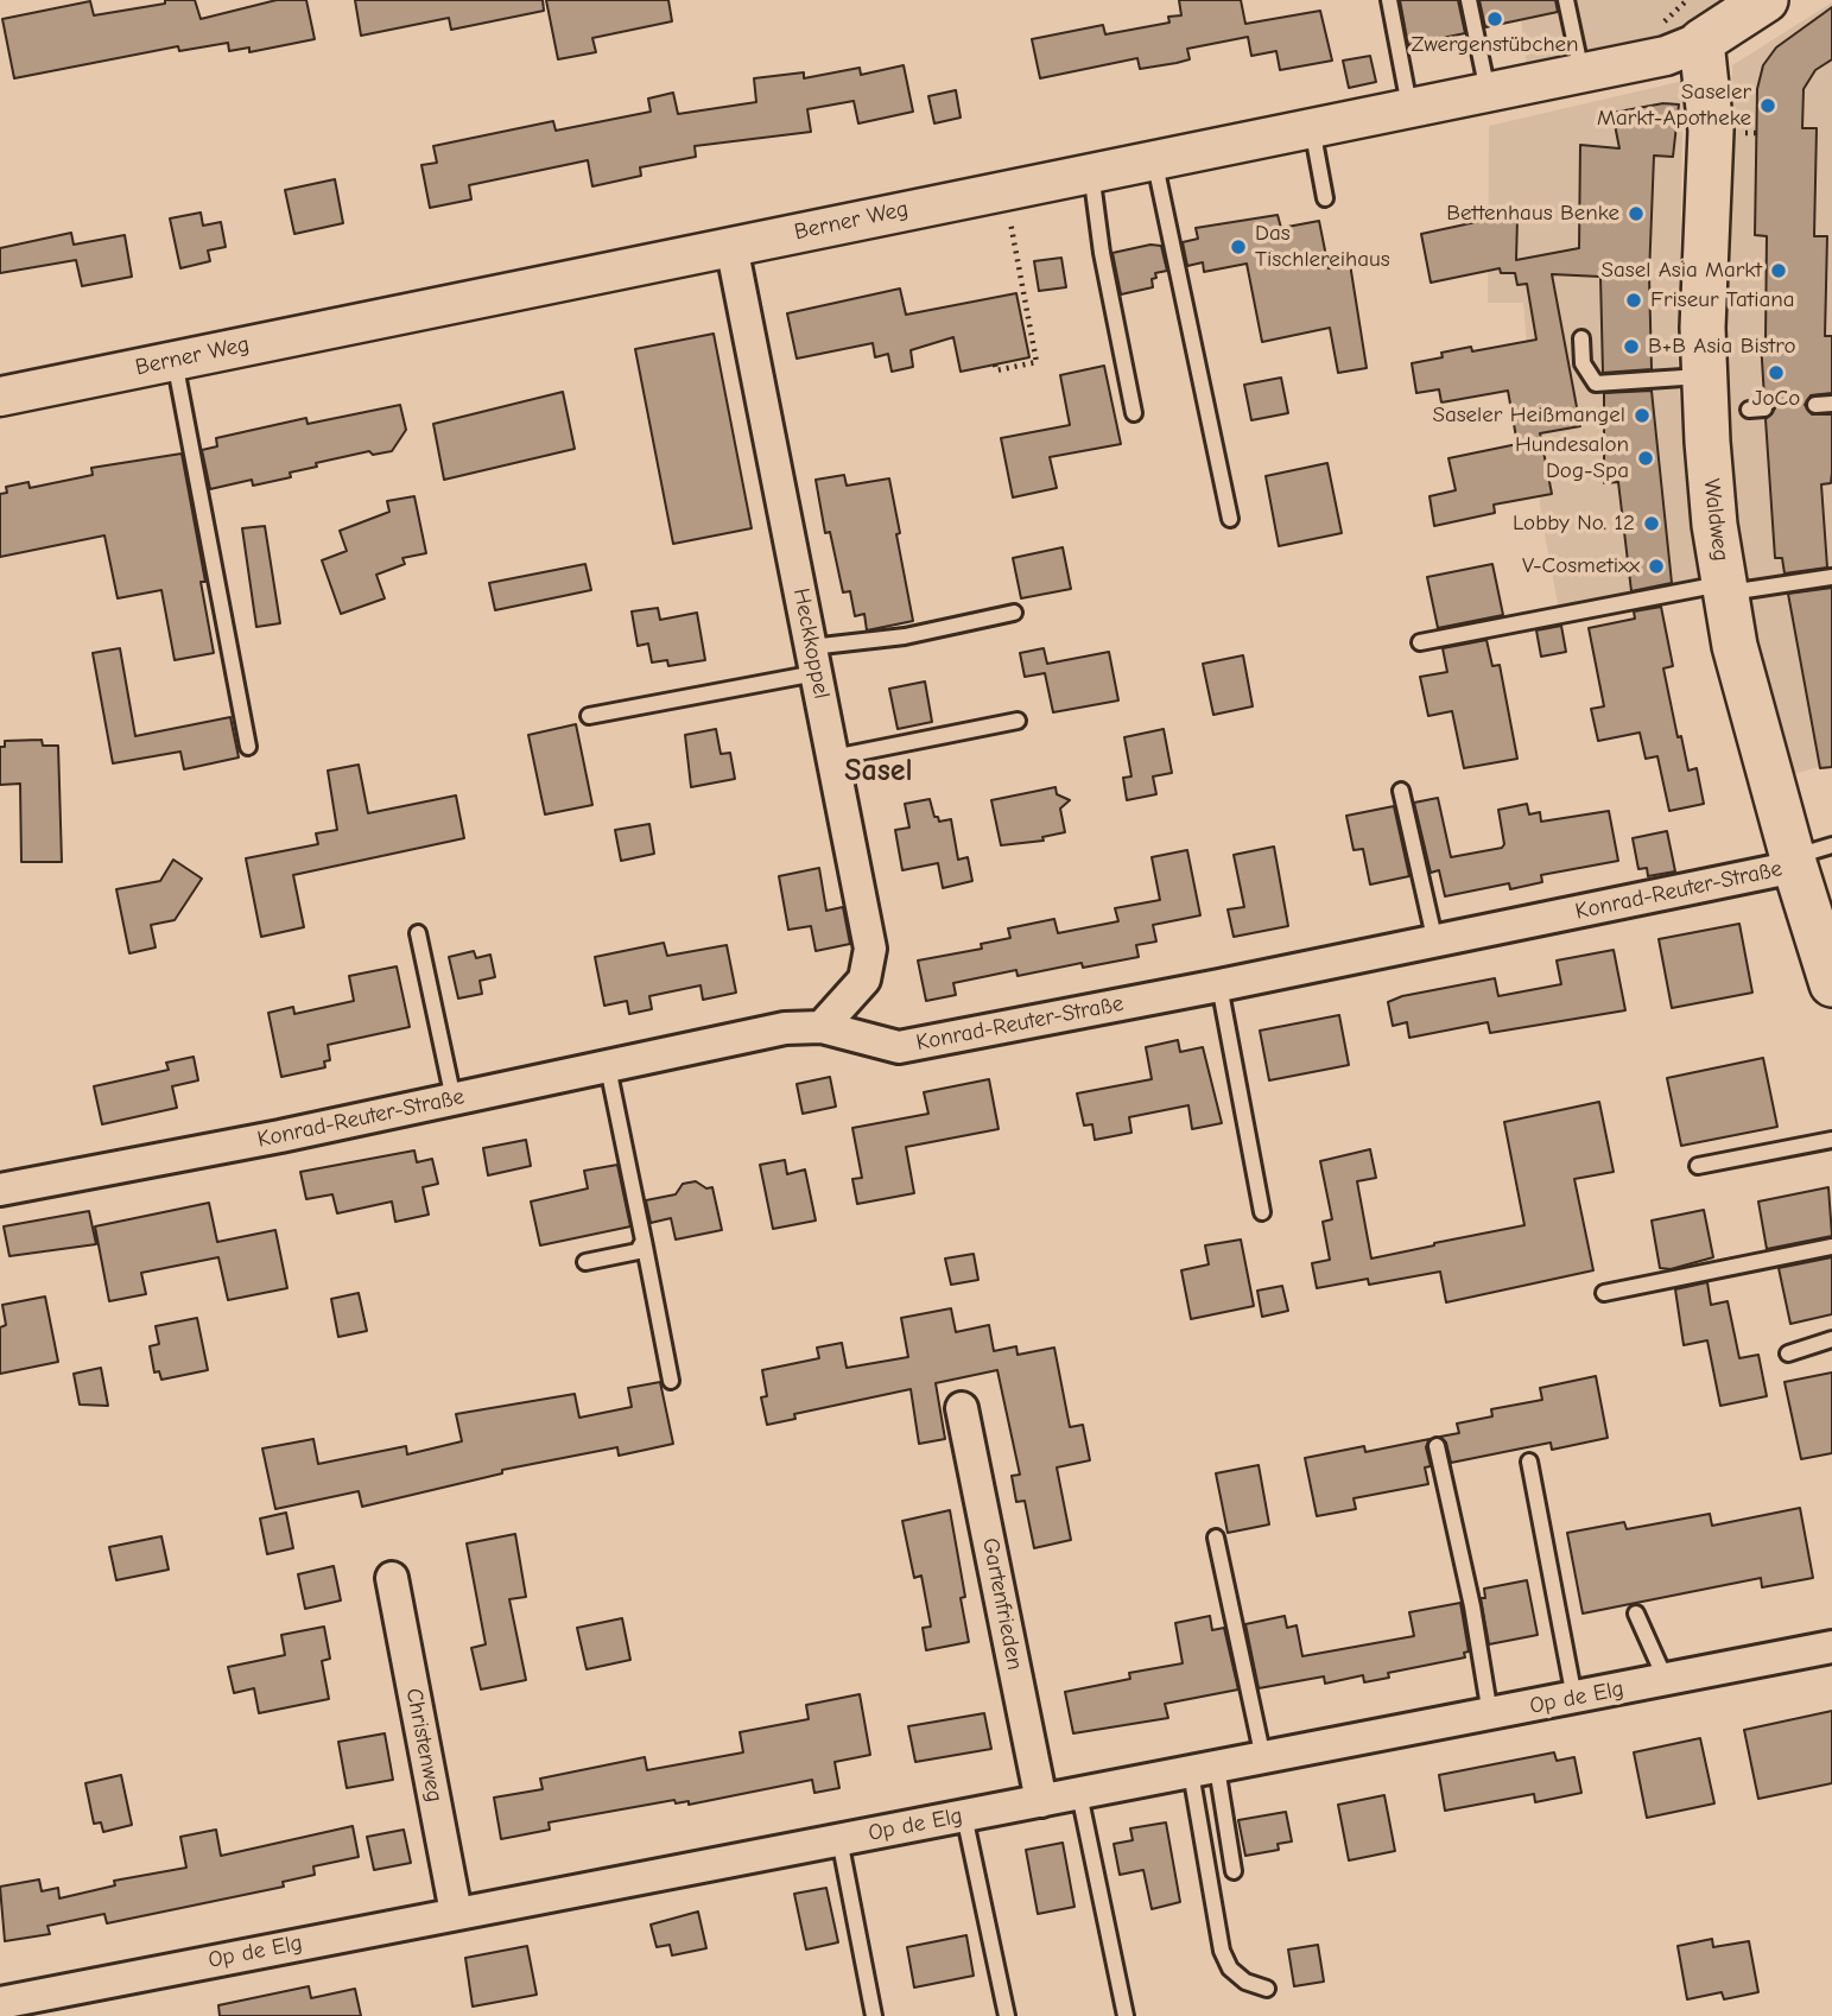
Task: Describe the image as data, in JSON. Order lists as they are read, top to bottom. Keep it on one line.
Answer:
{"streets":{"main road":["Waldweg"],"street":["Berner Weg","Heckkoppel","Konrad-Reuter-Straße","Gartenfrieden","Op de Elg","Christenweg"]},"crossings":[["Berner Weg","Waldweg"],["Berner Weg","Heckkoppel"],["Waldweg","Konrad-Reuter-Straße"],["Heckkoppel","Konrad-Reuter-Straße"],["Gartenfrieden","Op de Elg"],["Op de Elg","Christenweg"]],"districts":["Sasel"],"places":["Zwergenstübchen","Saseler Markt-Apotheke","Bettenhaus Benke","Das Tischlereihaus","Sasel Asia Markt","Friseur Tatiana","B+B Asia Bistro","JoCo","Saseler Heißmangel","Hundesalon Dog-Spa","Lobby No. 12","V-Cosmetixx"]}
